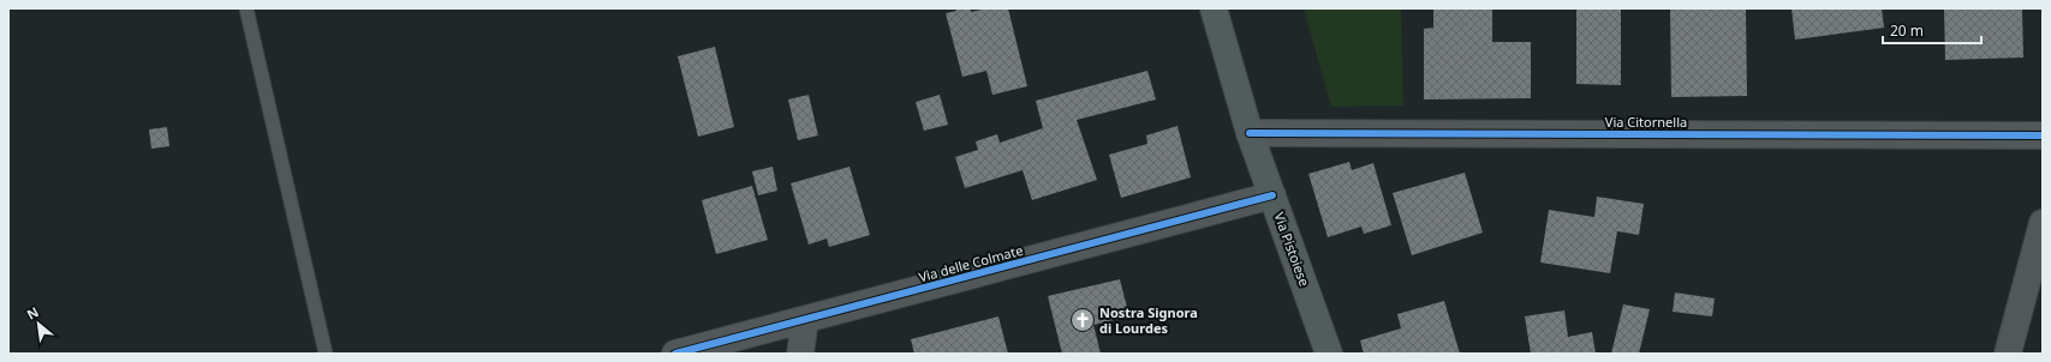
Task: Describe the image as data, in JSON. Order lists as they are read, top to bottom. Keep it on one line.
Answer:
{"streets":{"main road":["Via Pistoiese"],"street":["Via Citornella","Via delle Colmate"]},"crossings":[["Via Citornella","Via Pistoiese"],["Via Pistoiese","Via delle Colmate"]],"places":{"church":["Nostra Signora di Lourdes"]},"scale_bar":"20 m","north":"top left"}
